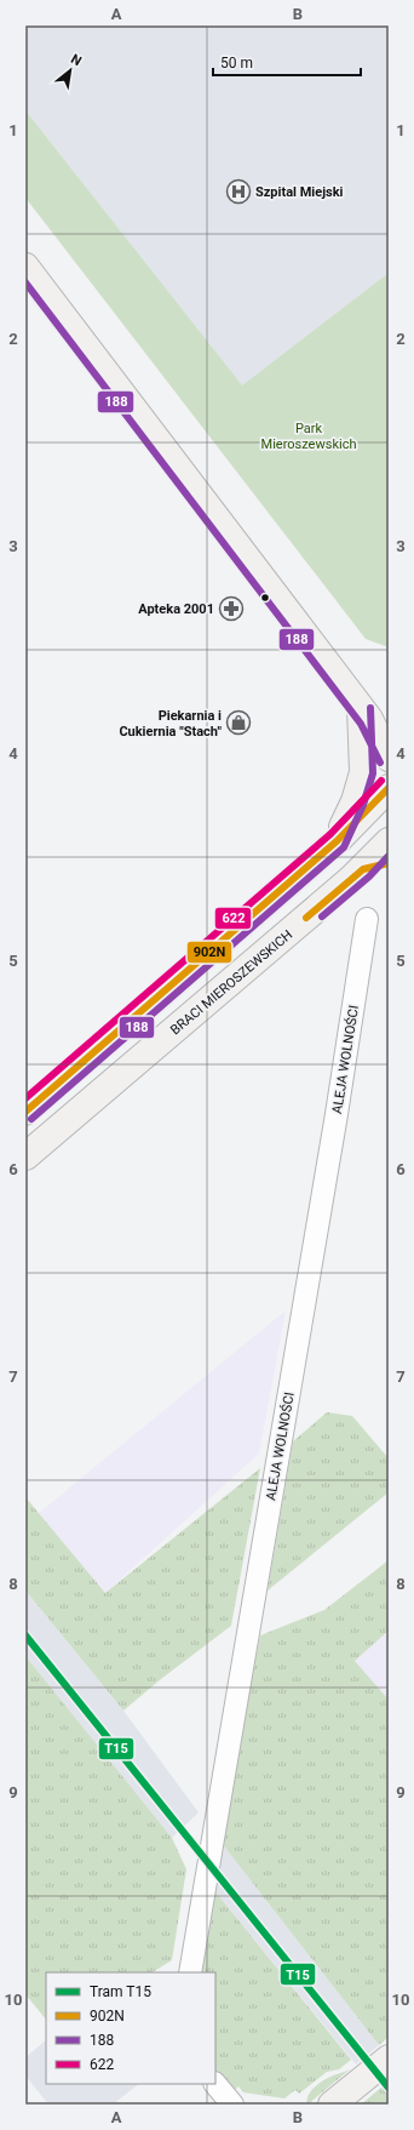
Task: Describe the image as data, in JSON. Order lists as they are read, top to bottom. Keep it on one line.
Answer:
{"streets":{"main road":["BRACI MIEROSZEWSKICH"],"street":["ALEJA WOLNOŚCI"]},"parks":["Park Mieroszewskich"],"places":{"hospital":["Szpital Miejski"],"pharmacy":["Apteka 2001"],"shop":["Piekarnia i Cukiernia \"Stach\""]},"lines":["transit line 188","transit line 622","transit line 902N","tram line T15"],"legend":["Tram T15","902N","188","622"],"scale_bar":"50 m","north":"top right","grid":{"columns":["A","B"],"rows":["1","2","3","4","5","6","7","8","9","10"]}}
